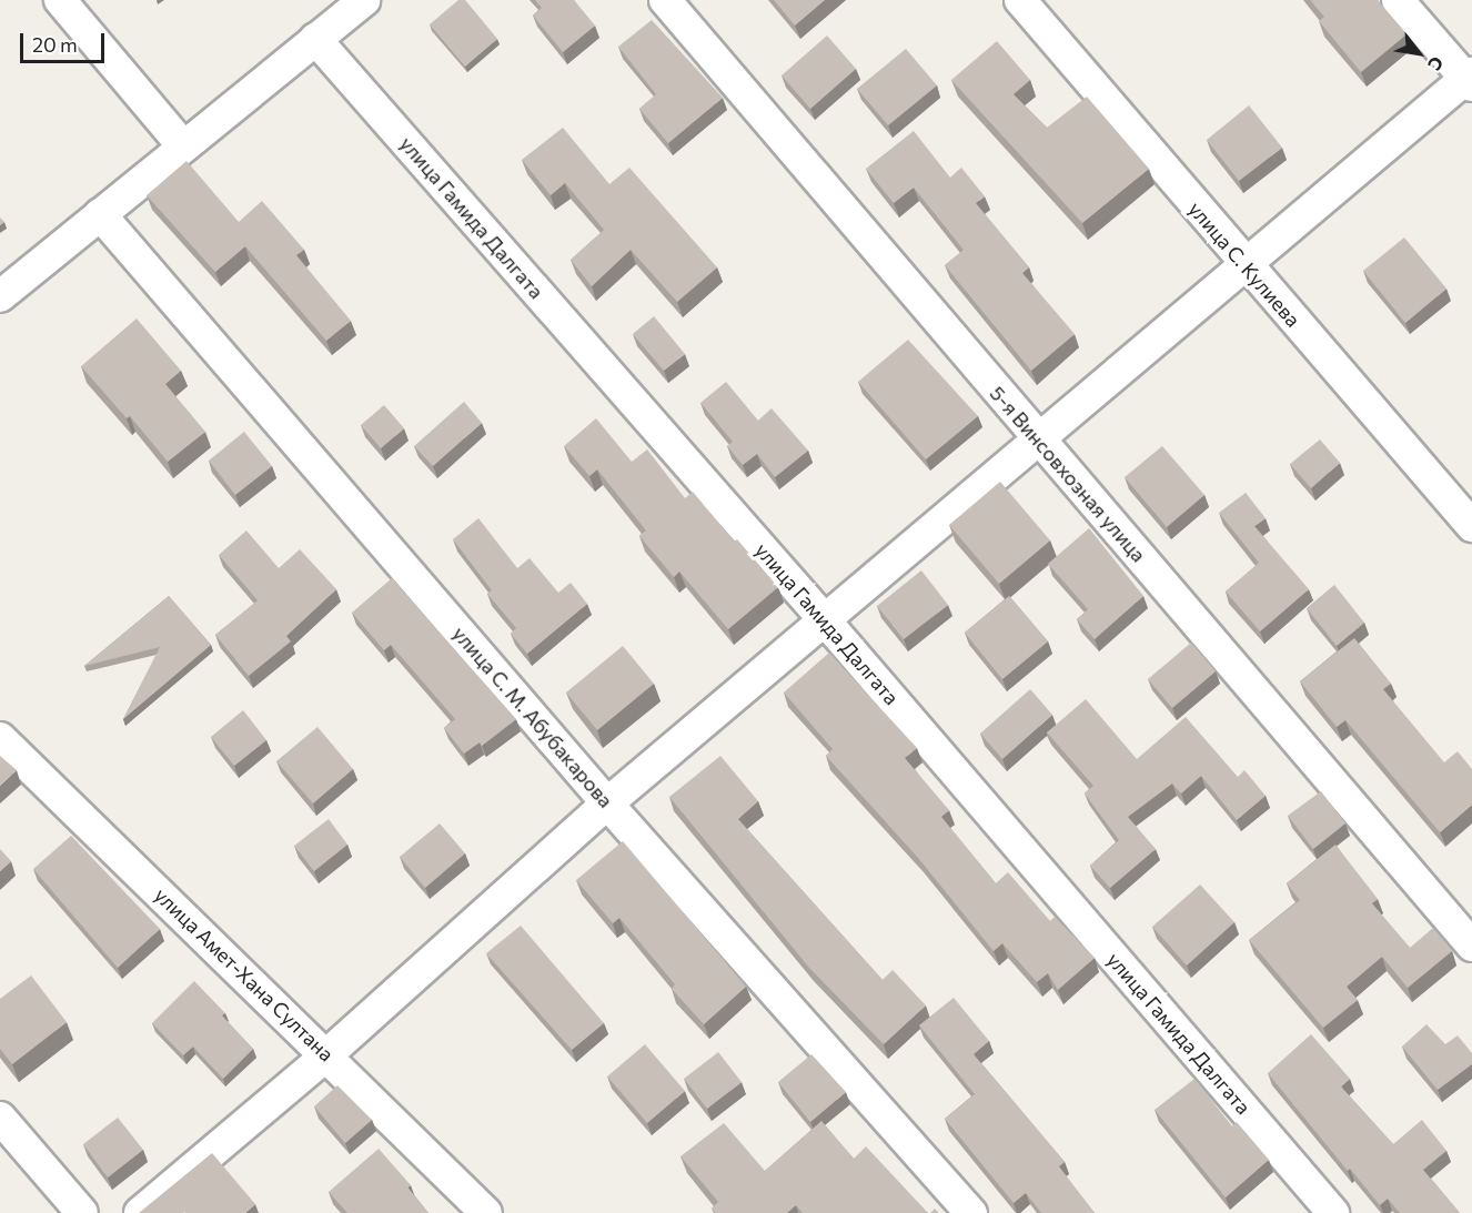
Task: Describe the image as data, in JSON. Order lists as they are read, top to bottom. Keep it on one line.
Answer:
{"streets":{"street":["улица Гамида Далгата","улица С. Кулиева","5-я Винсовхозная улица","улица С. М. Абубакарова","улица Амет-Хана Султана"]},"scale_bar":"20 m","north":"bottom right"}
